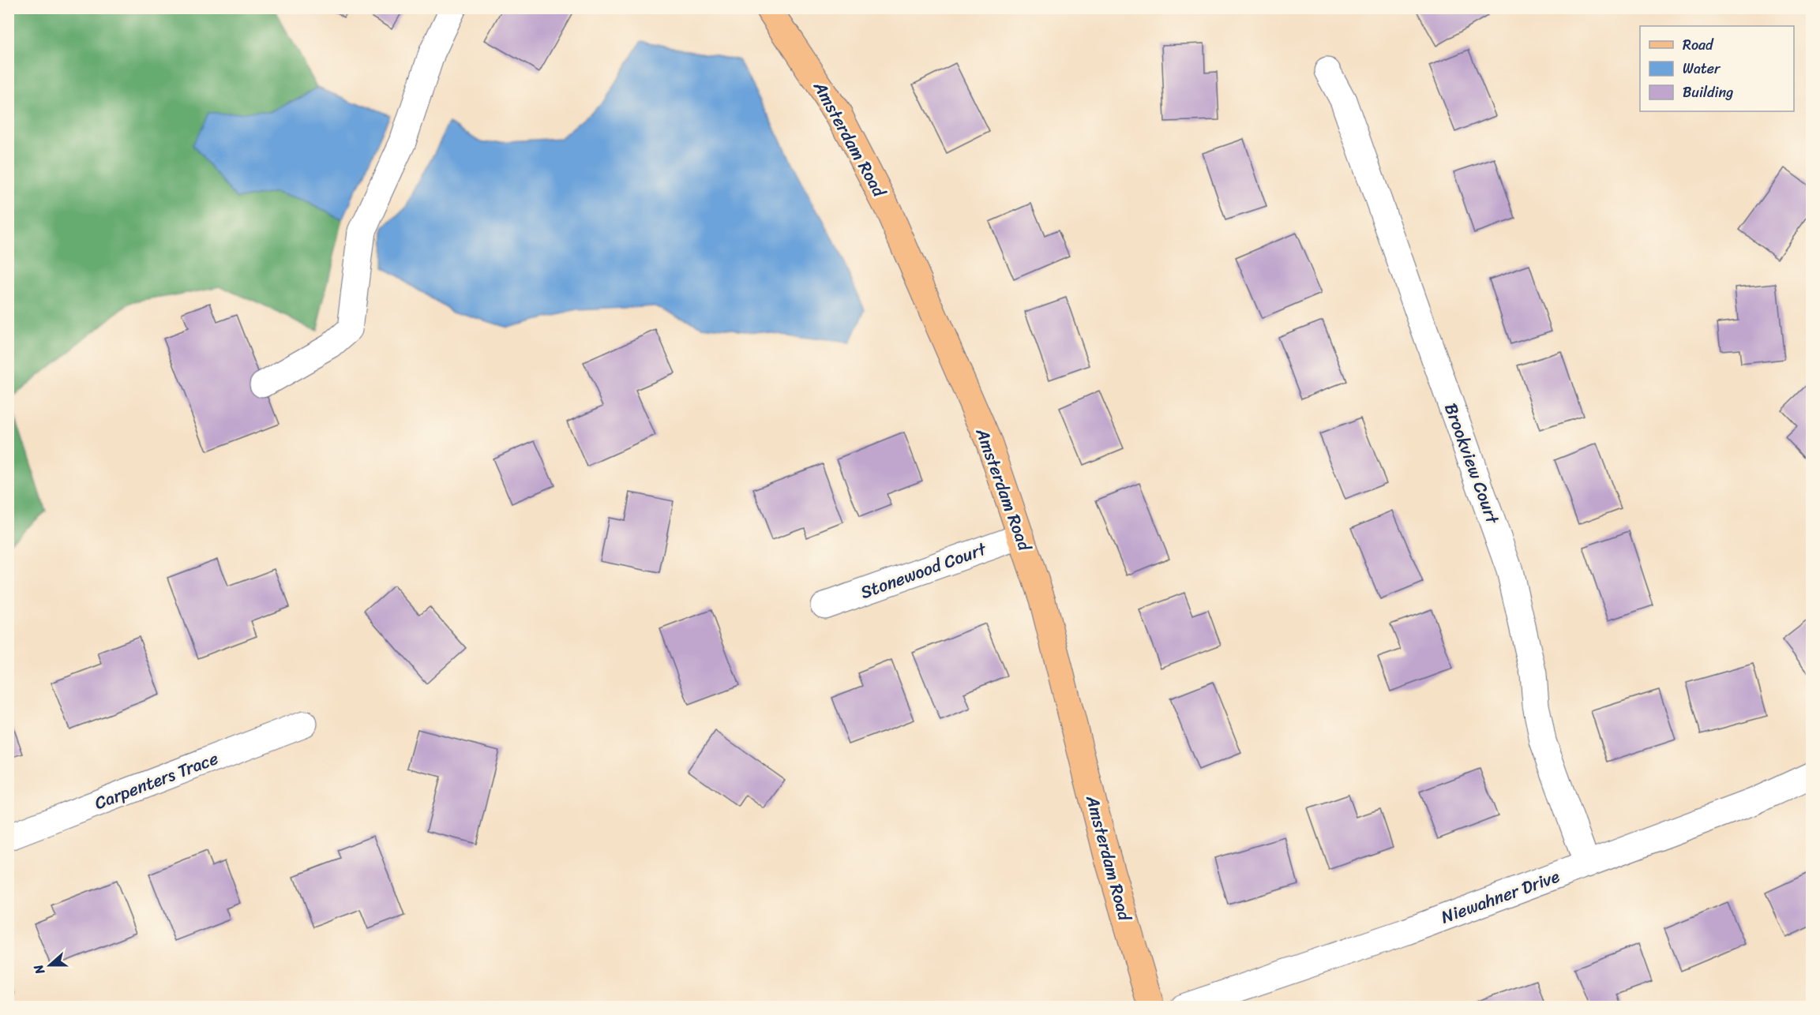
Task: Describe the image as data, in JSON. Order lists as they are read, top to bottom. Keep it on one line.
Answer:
{"streets":{"main road":["Amsterdam Road"],"street":["Brookview Court","Stonewood Court","Carpenters Trace","Niewahner Drive"]},"crossings":[["Amsterdam Road","Stonewood Court"],["Brookview Court","Niewahner Drive"]],"legend":["Road","Water","Building"],"north":"left"}
